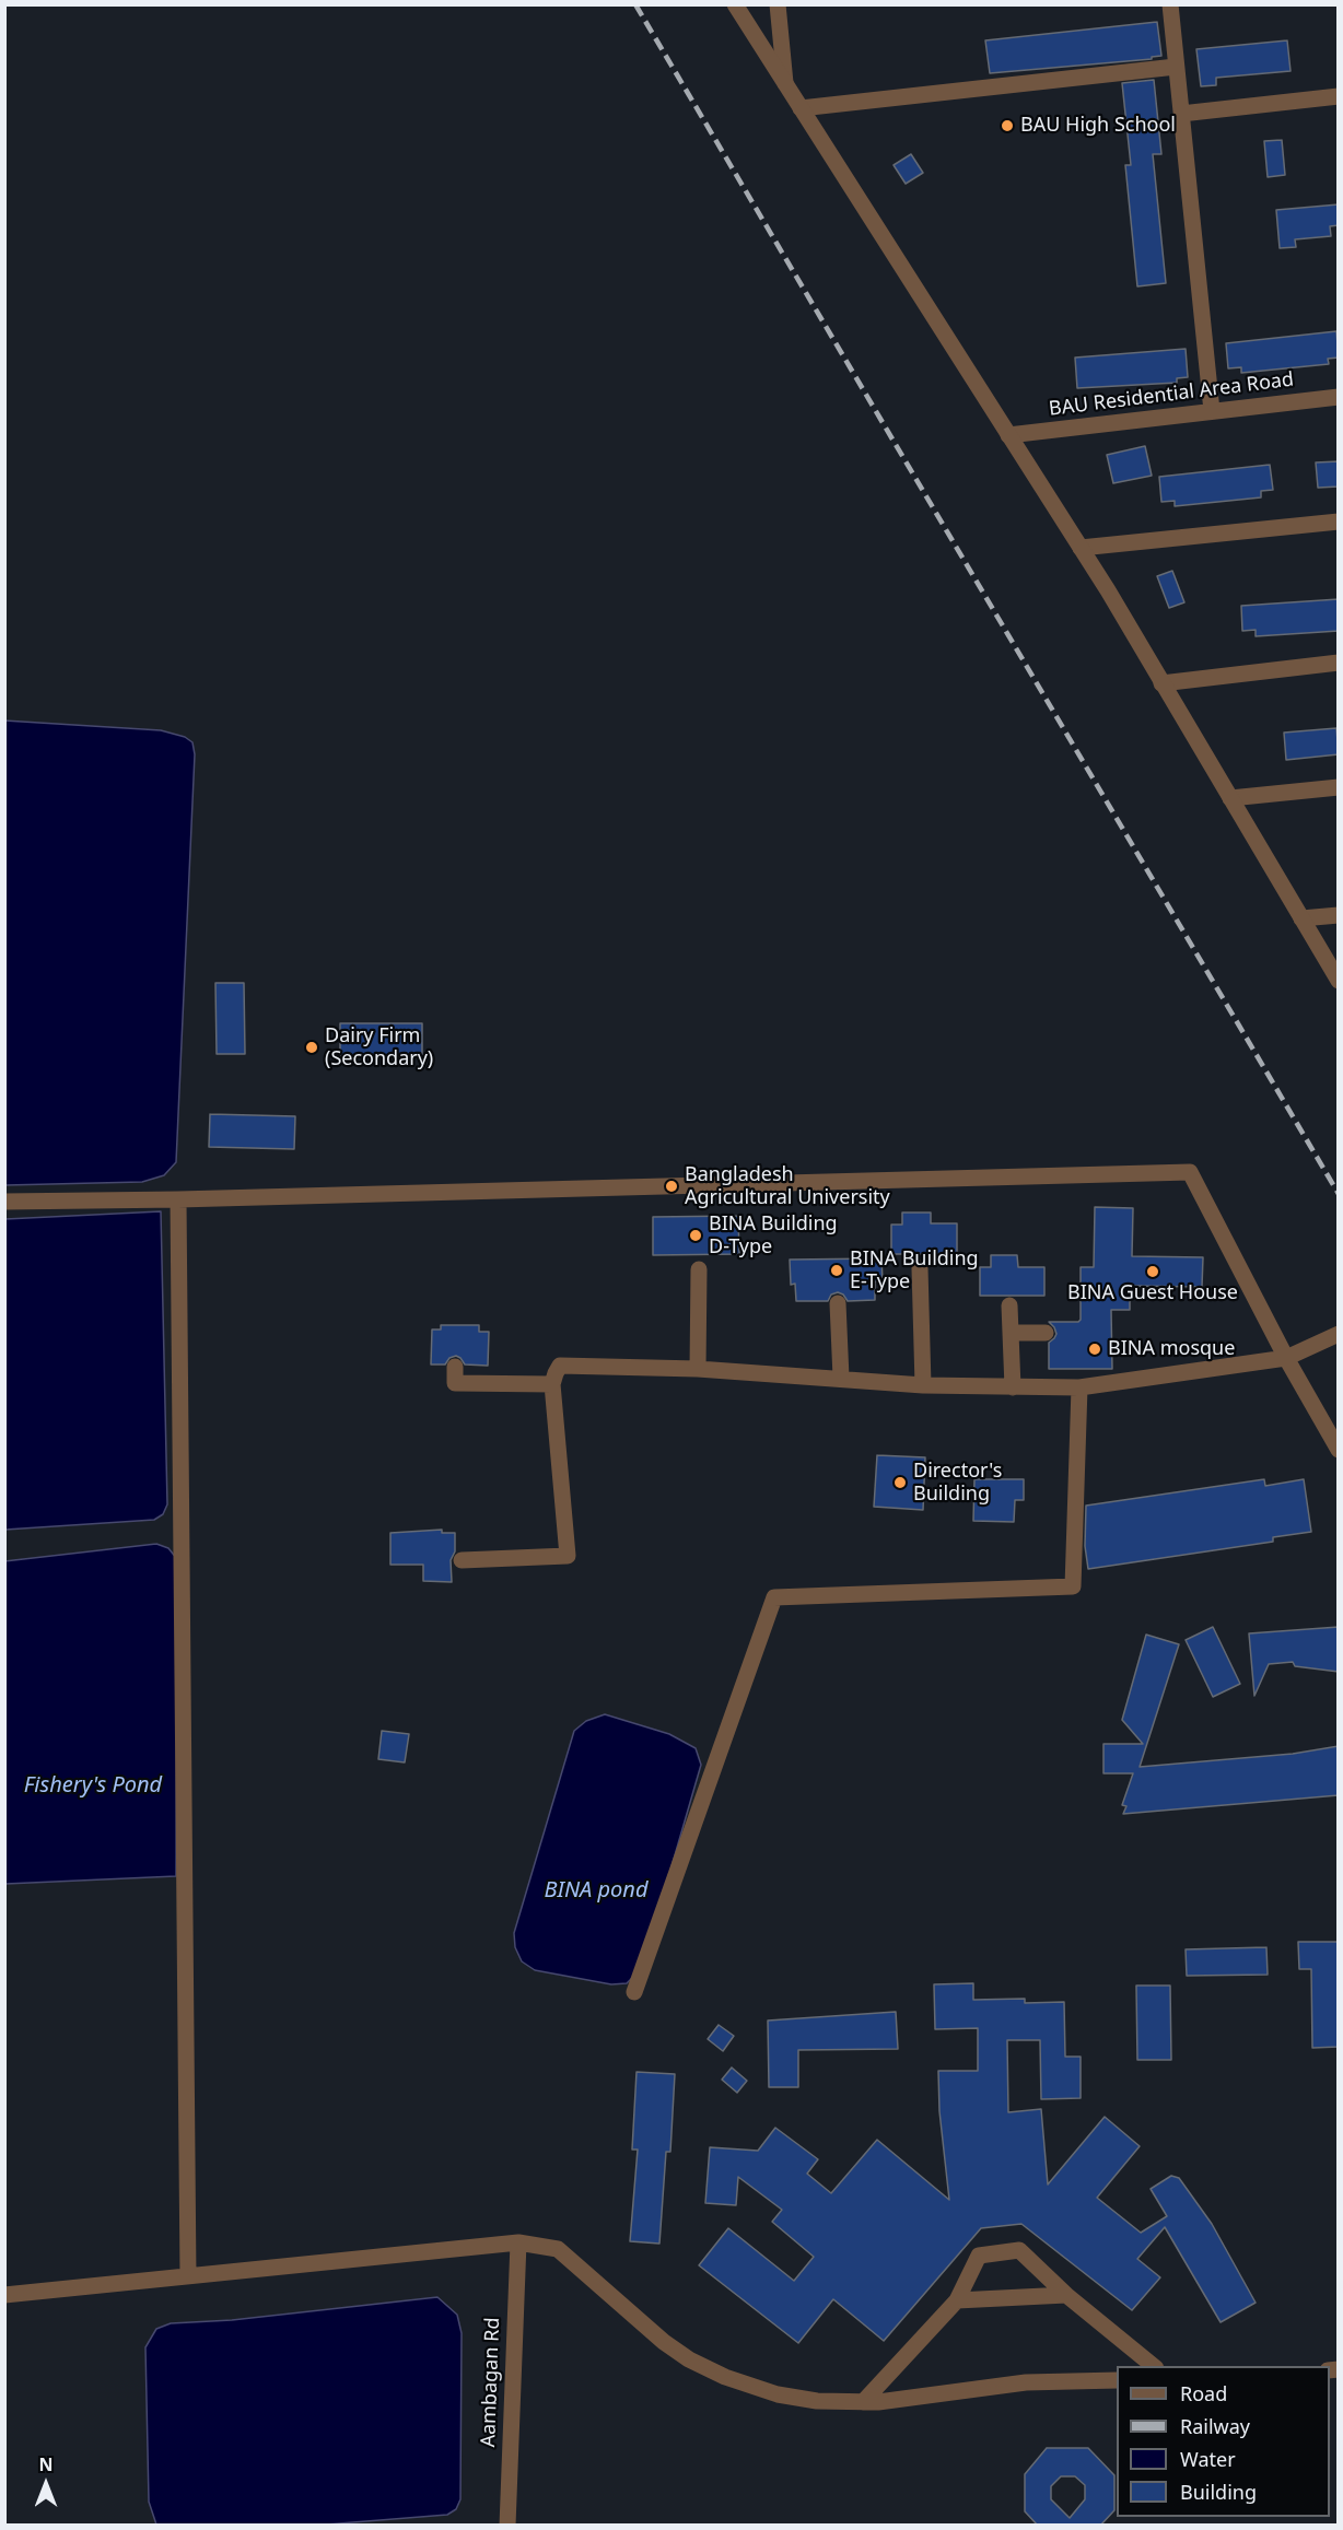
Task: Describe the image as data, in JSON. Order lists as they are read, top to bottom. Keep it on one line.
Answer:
{"streets":{"street":["BAU Residential Area Road","Aambagan Rd"]},"water":["Fishery's Pond","BINA pond"],"places":["BAU High School","Dairy Firm (Secondary)","Bangladesh Agricultural University","BINA Building D-Type","BINA Building E-Type","BINA Guest House","BINA mosque","Director's Building"],"legend":["Road","Railway","Water","Building"],"north":"top"}
